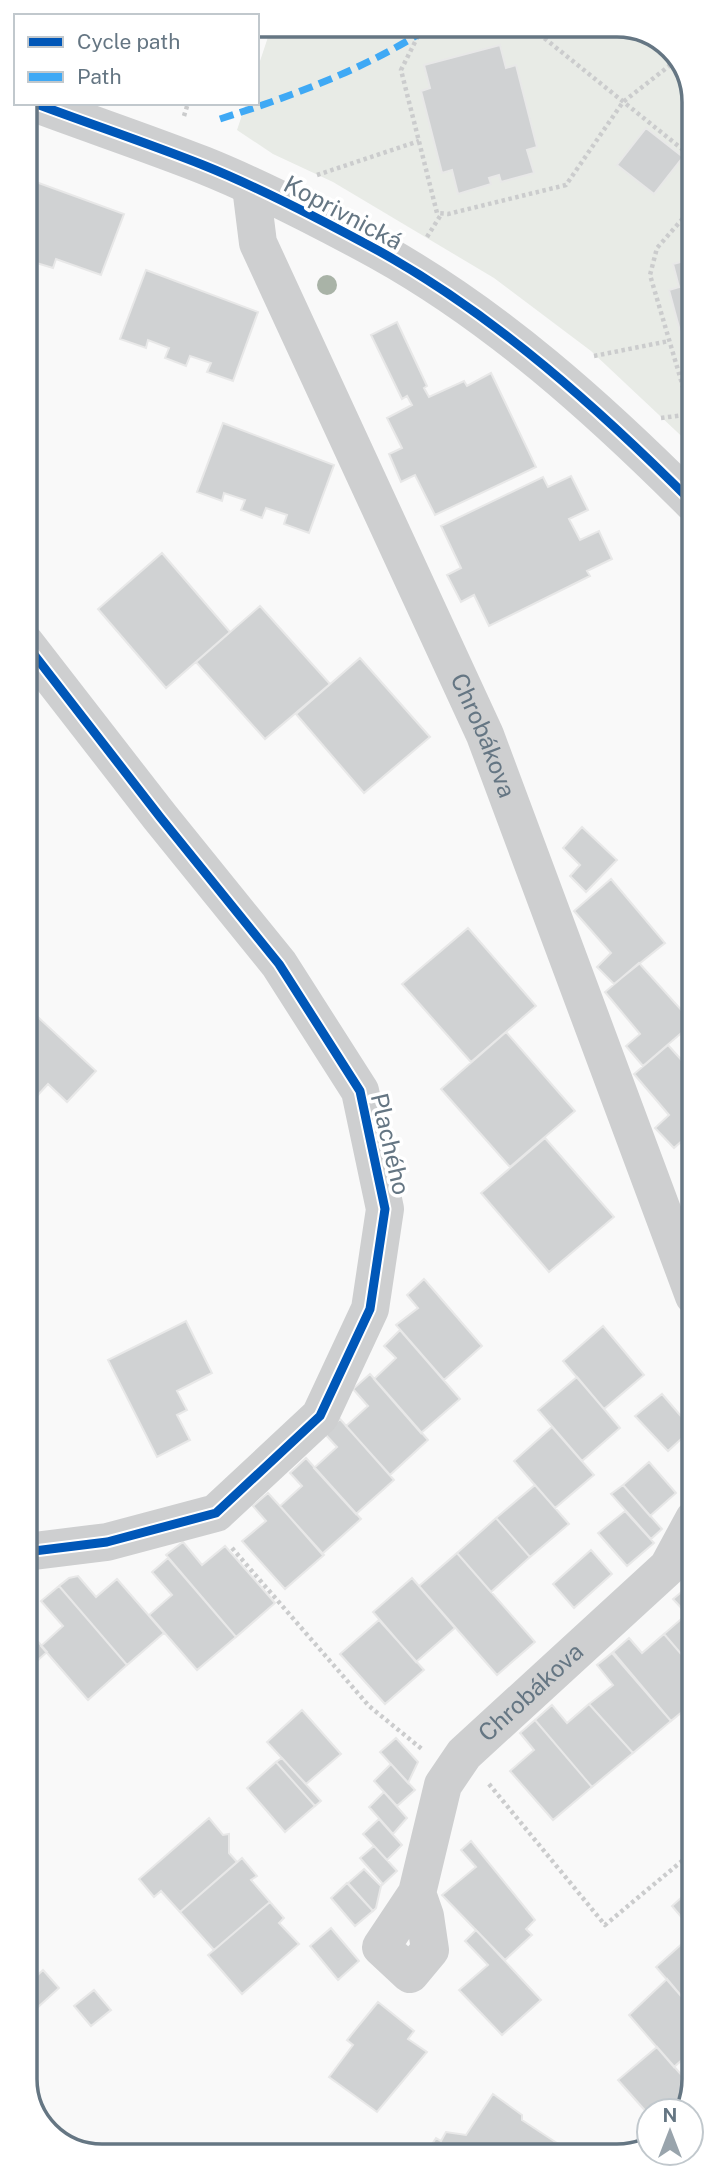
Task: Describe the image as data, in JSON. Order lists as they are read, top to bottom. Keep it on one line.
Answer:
{"streets":{"street":["Koprivnická","Chrobákova","Plachého"]},"crossings":[["Koprivnická","Chrobákova"]],"legend":["Cycle path","Path"],"north":"top"}
